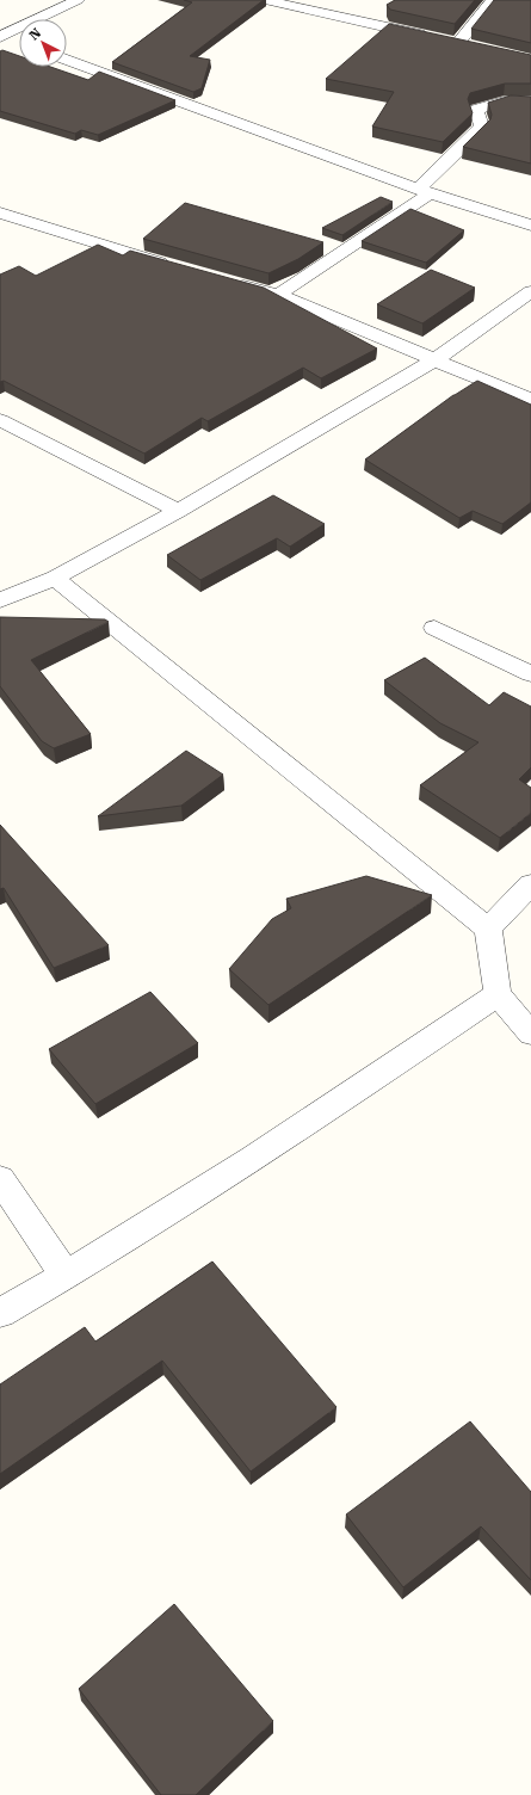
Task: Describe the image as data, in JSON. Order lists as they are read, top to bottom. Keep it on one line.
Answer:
{"north":"top left"}
